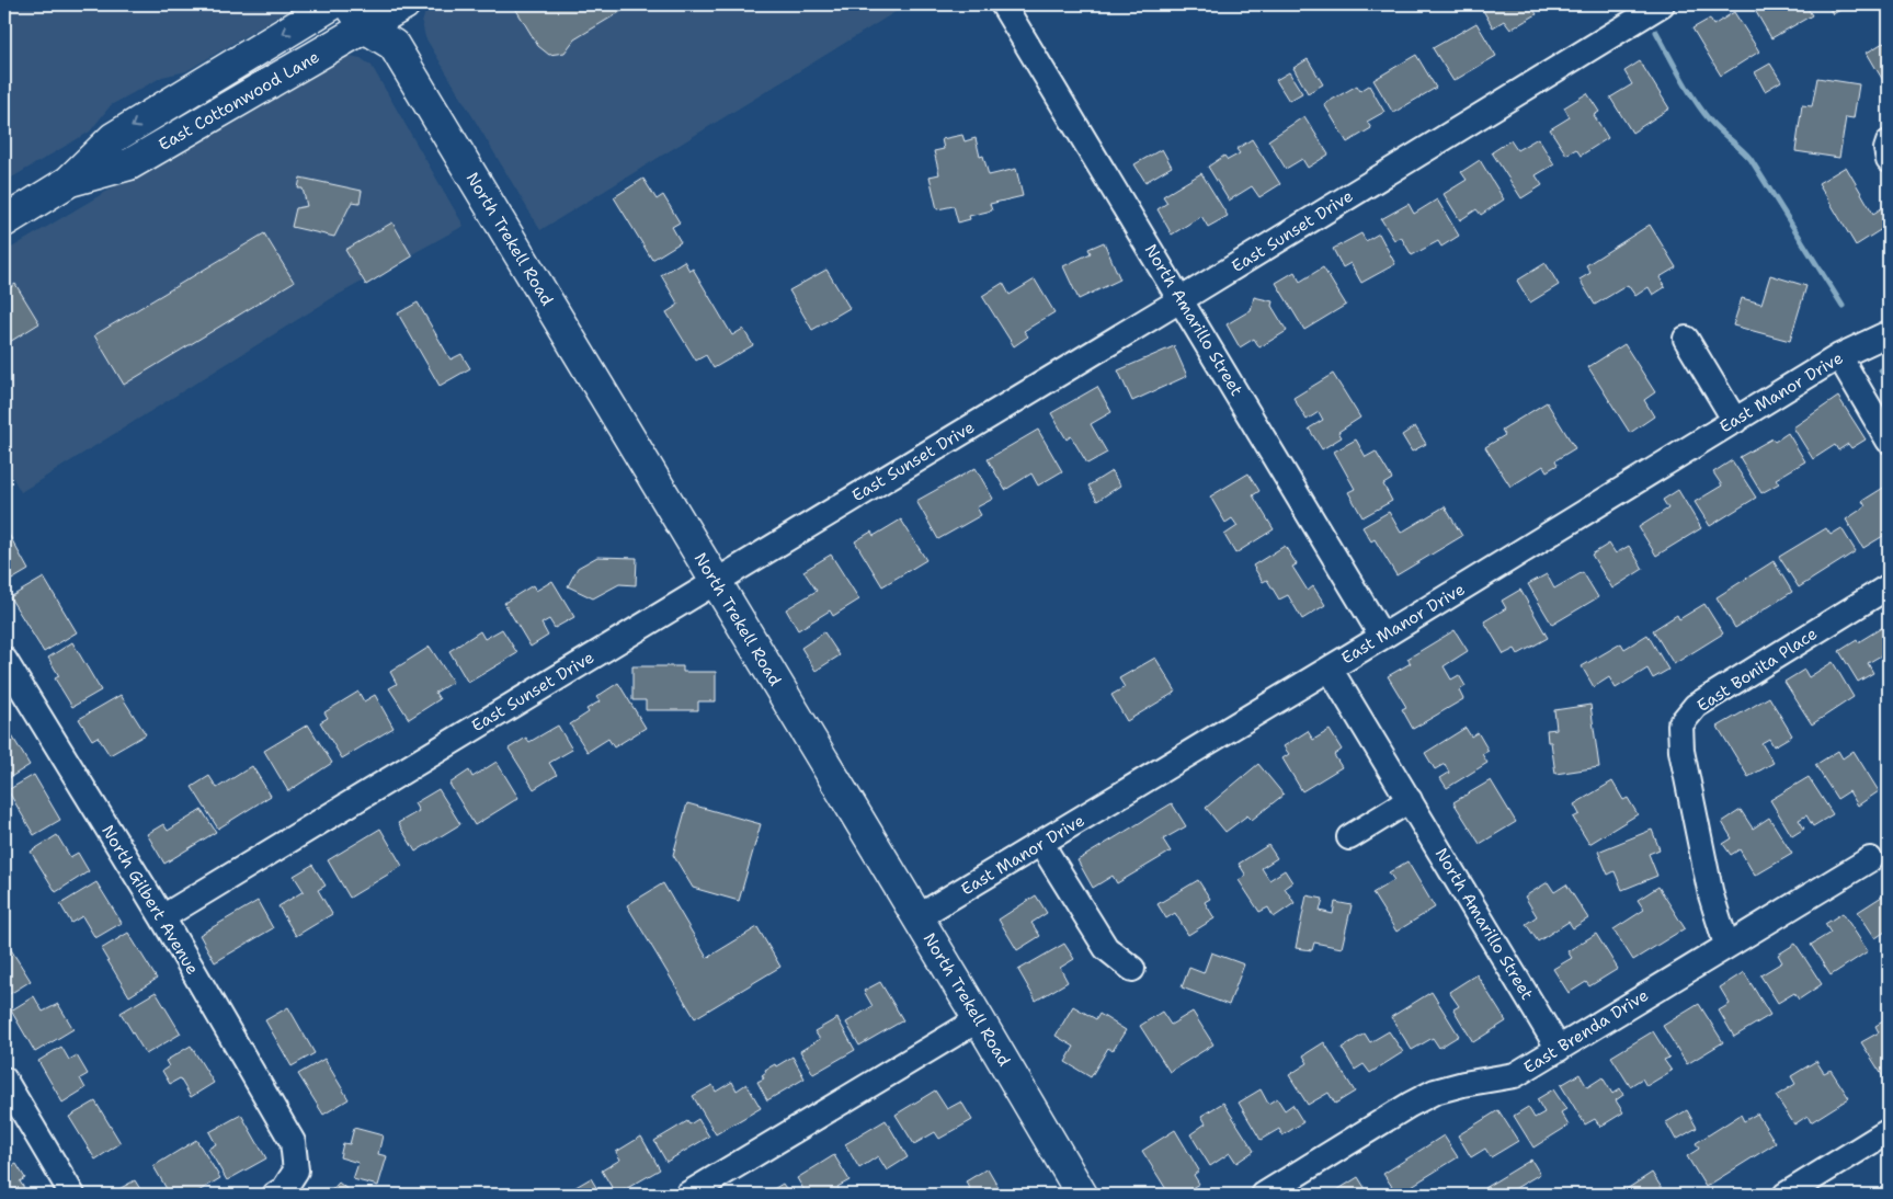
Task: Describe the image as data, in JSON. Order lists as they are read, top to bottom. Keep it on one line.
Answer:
{"streets":{"main road":["East Cottonwood Lane","North Trekell Road"],"street":["East Sunset Drive","North Amarillo Street","East Manor Drive","East Bonita Place","North Gilbert Avenue","East Brenda Drive"]},"crossings":[["East Cottonwood Lane","North Trekell Road"],["East Sunset Drive","North Trekell Road"],["East Sunset Drive","North Amarillo Street"],["East Sunset Drive","North Gilbert Avenue"],["North Trekell Road","East Manor Drive"],["North Amarillo Street","East Manor Drive"],["North Amarillo Street","East Brenda Drive"],["East Bonita Place","East Brenda Drive"]]}
